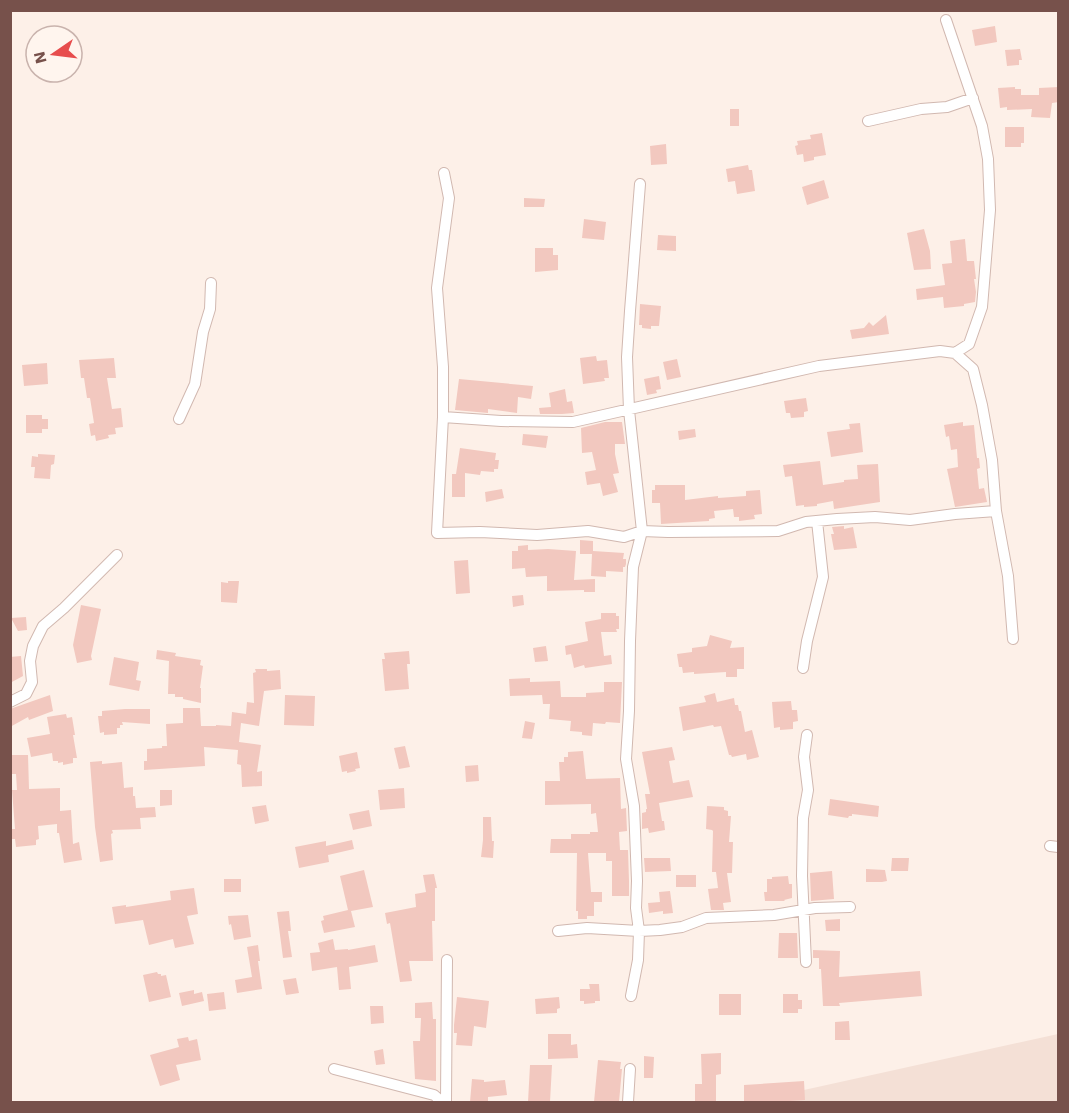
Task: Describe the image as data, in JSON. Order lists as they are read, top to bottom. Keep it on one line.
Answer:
{"north":"left"}
